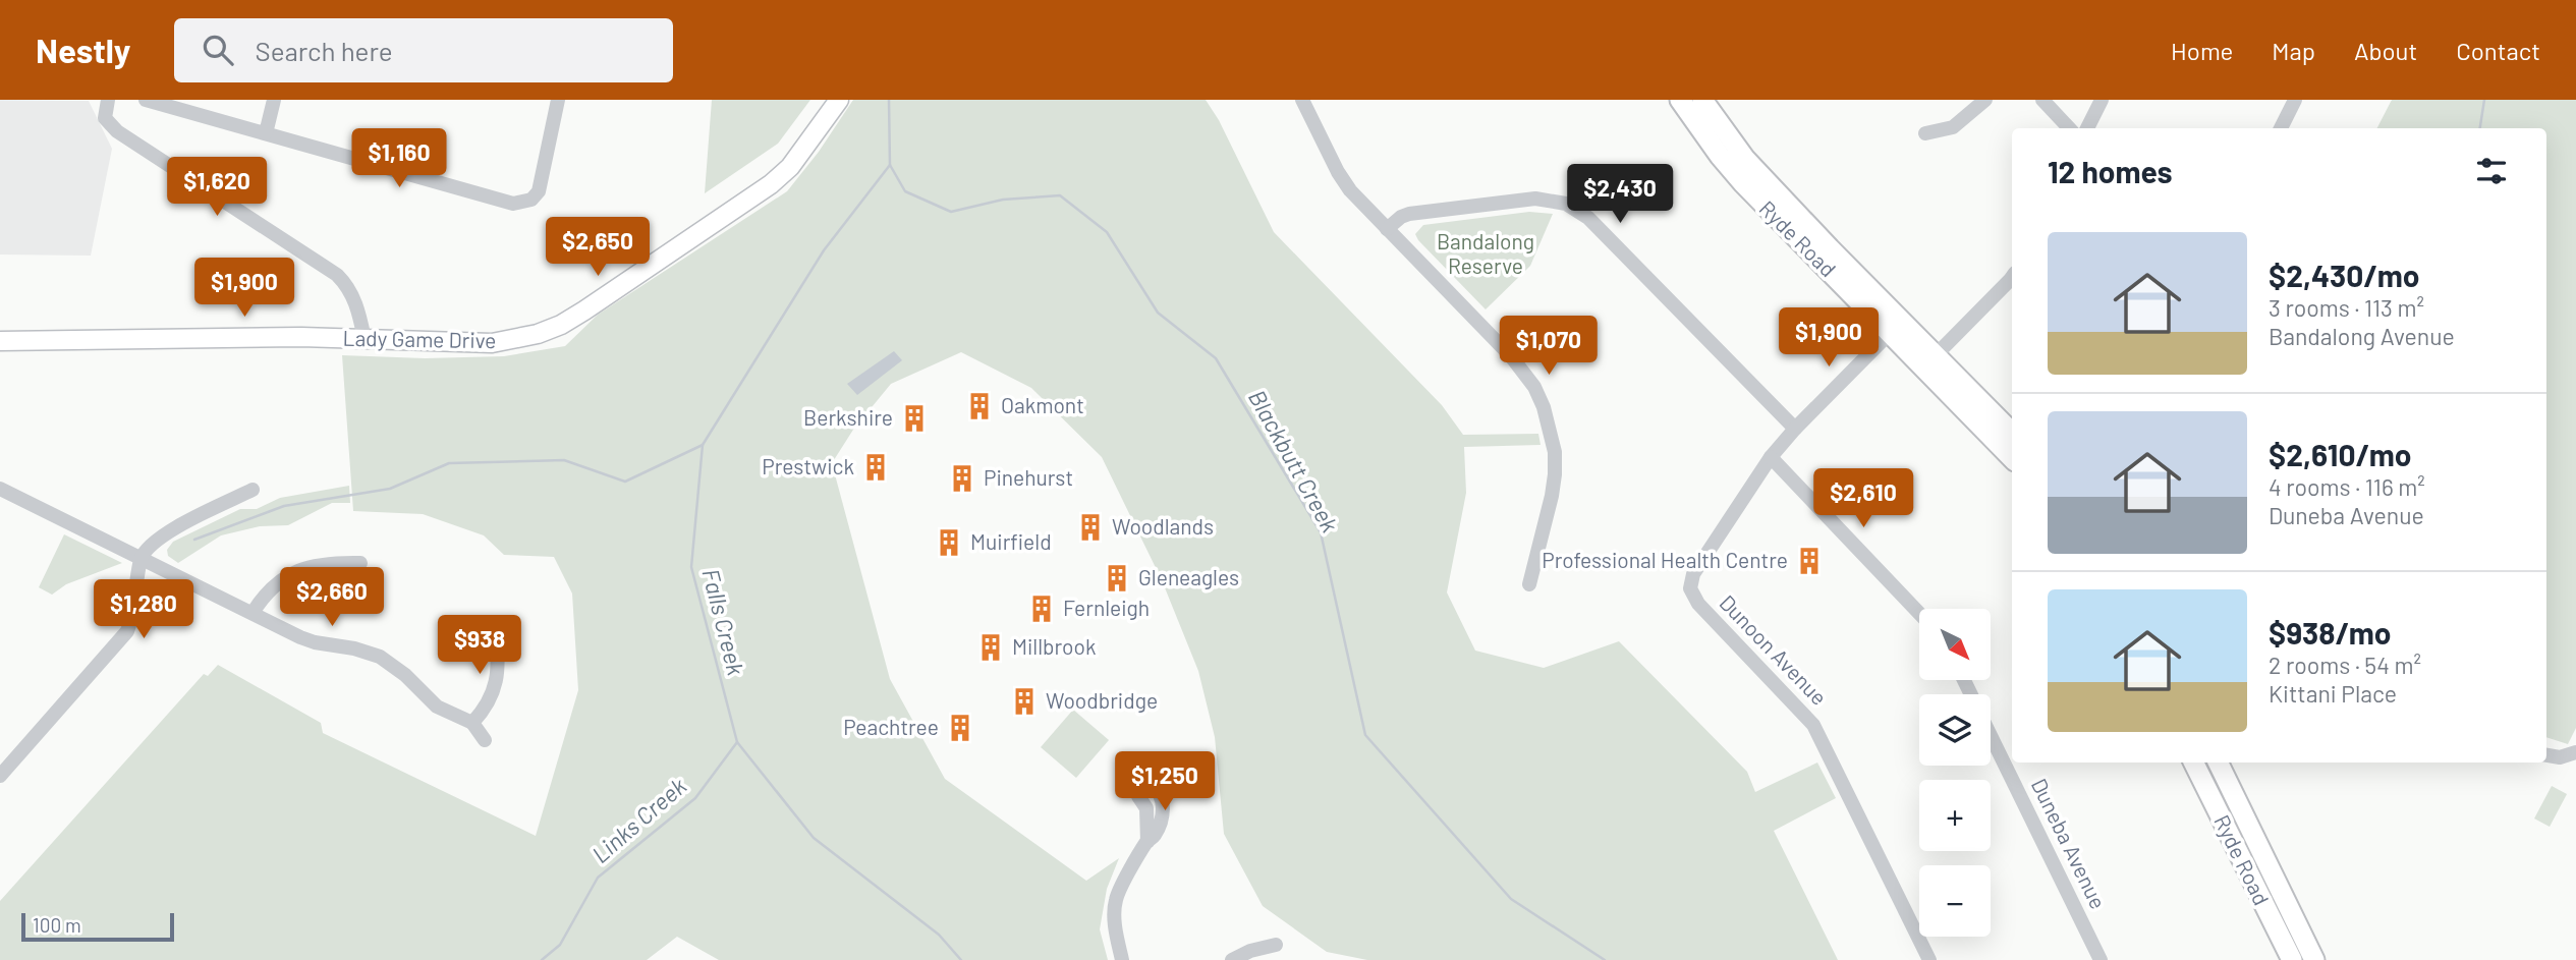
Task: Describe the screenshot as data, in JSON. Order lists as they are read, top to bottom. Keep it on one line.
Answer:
{"streets":{"highway":["Ryde Road"],"main road":["Lady Game Drive"],"street":["Dunoon Avenue","Duneba Avenue"]},"crossings":[["Ryde Road","Dunoon Avenue"]],"water":["Blackbutt Creek","Falls Creek","Links Creek"],"parks":["Bandalong Reserve"],"places":{"building":["Oakmont","Berkshire","Prestwick","Pinehurst","Woodlands","Muirfield","Professional Health Centre","Gleneagles","Fernleigh","Millbrook","Woodbridge","Peachtree"]},"scale_bar":"100 m","north":"bottom right","page":{"header":"Nestly","search":"Search here","nav":["Home","Map","About","Contact"],"price":["$1,160","$1,620","$2,430","$2,650","$1,900","$1,900","$1,070","$2,610","$2,660","$1,280","$938","$1,250"],"heading":"12 homes","list":[{"name":"$2,430/mo","note":"3 rooms · 113 m² · Bandalong Avenue"},{"name":"$2,610/mo","note":"4 rooms · 116 m² · Duneba Avenue"},{"name":"$938/mo","note":"2 rooms · 54 m² · Kittani Place"}],"map_buttons":["+","−"],"scale":"100 m"}}
